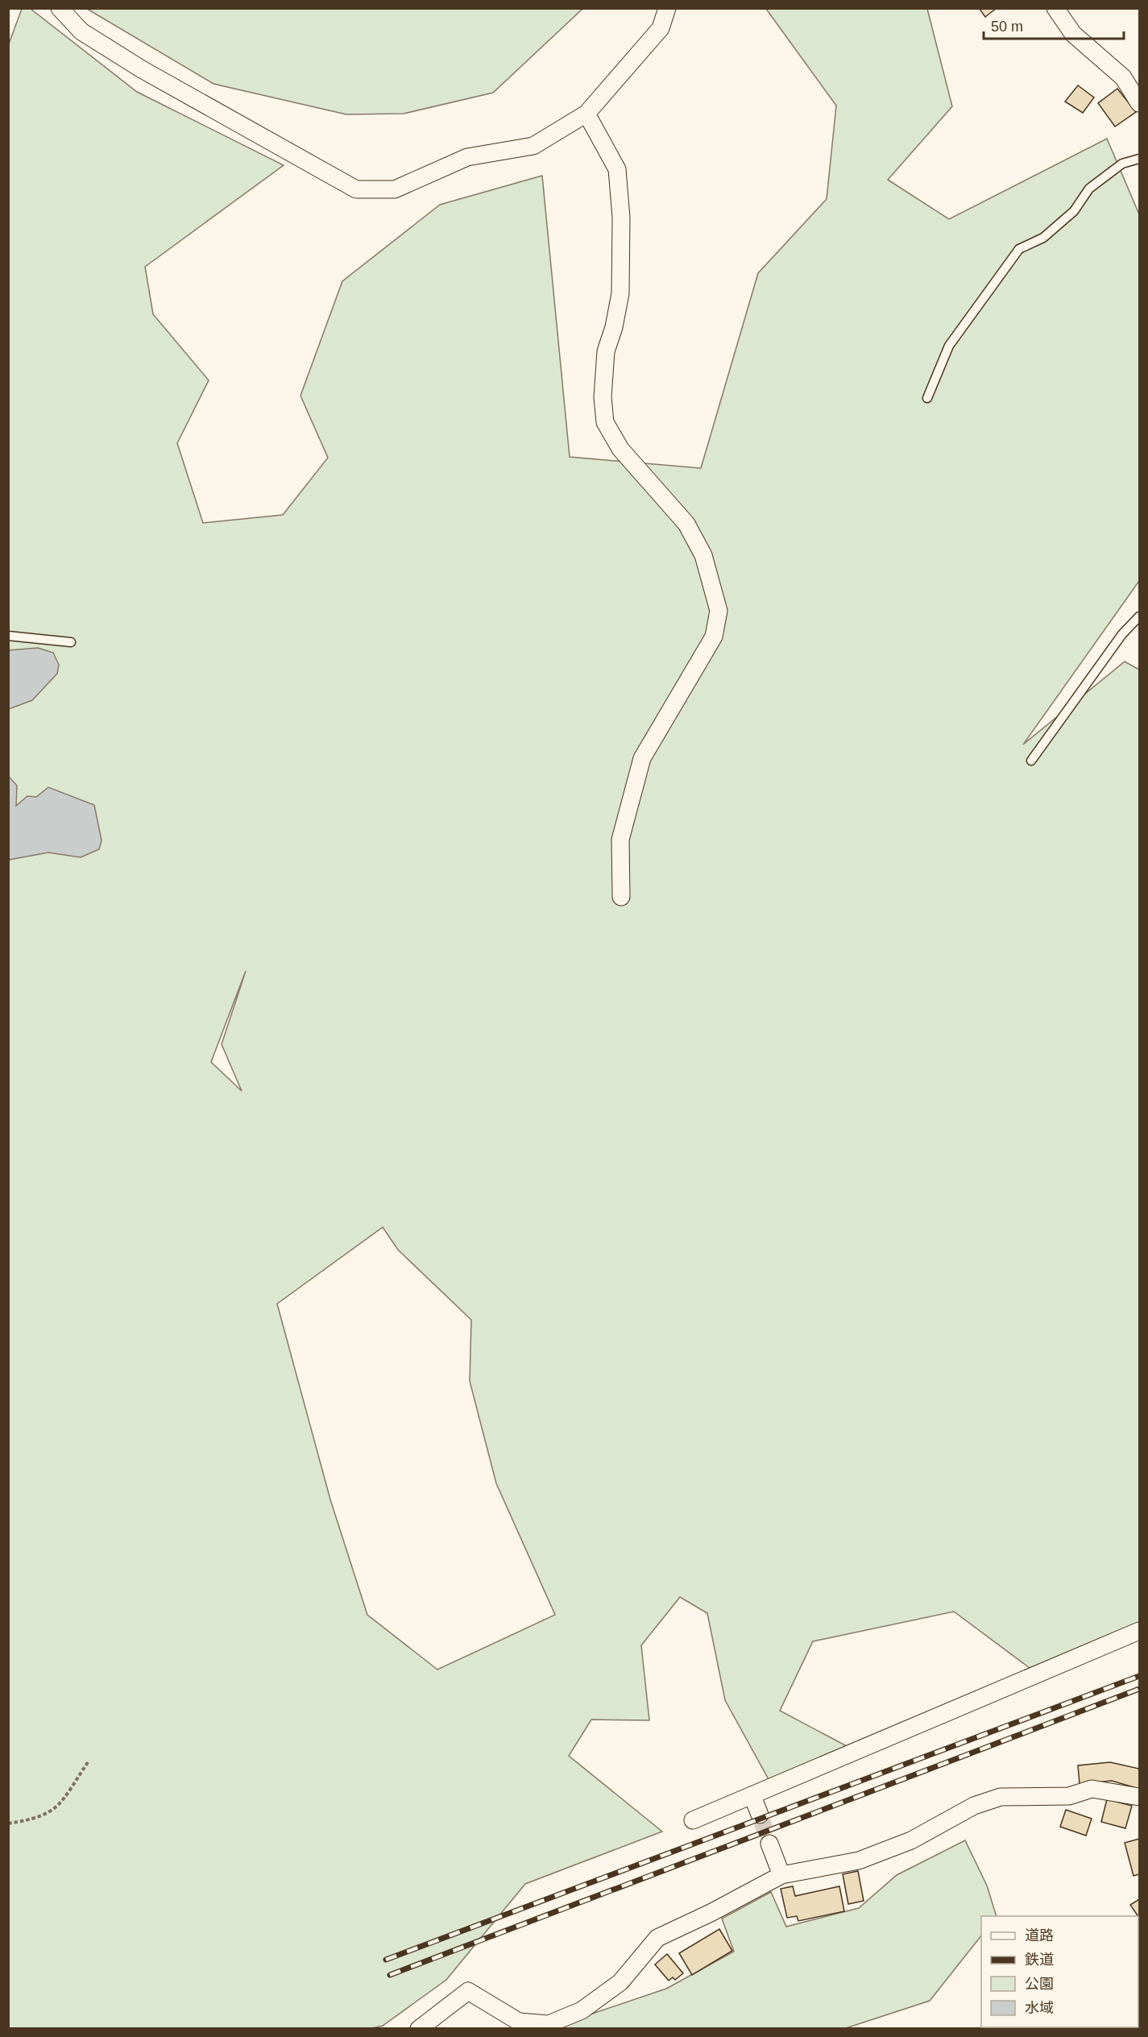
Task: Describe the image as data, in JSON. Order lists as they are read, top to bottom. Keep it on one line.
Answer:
{"legend":["道路","鉄道","公園","水域"],"scale_bar":"50 m"}
